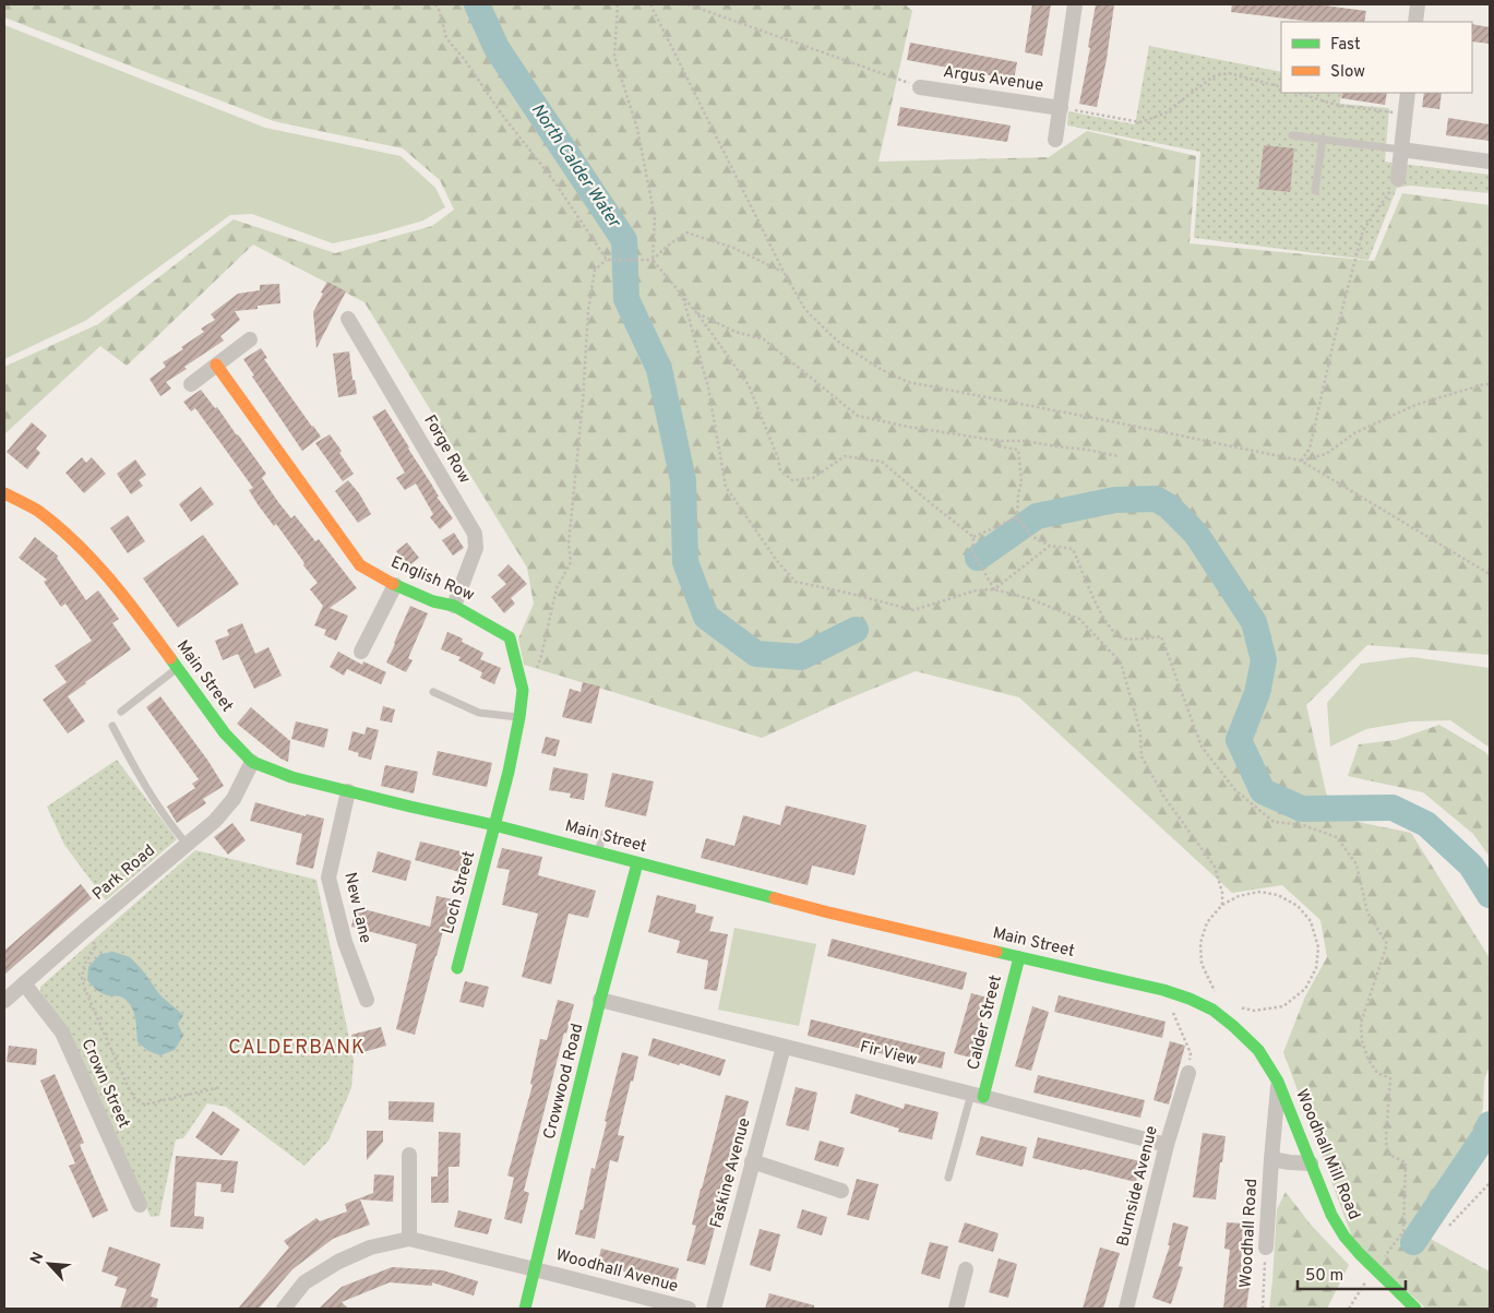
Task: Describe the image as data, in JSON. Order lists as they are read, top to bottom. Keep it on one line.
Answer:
{"streets":{"main road":["English Row","Main Street","Loch Street","Calder Street","Crowwood Road","Woodhall Mill Road"],"street":["Argus Avenue","Forge Row","Park Road","New Lane","Fir View","Crown Street","Faskine Avenue","Burnside Avenue","Woodhall Road","Woodhall Avenue"]},"crossings":[["Forge Row","English Row"],["English Row","Main Street"],["English Row","Loch Street"],["Main Street","Park Road"],["Main Street","Loch Street"],["Main Street","New Lane"],["Main Street","Calder Street"],["Main Street","Crowwood Road"],["Main Street","Woodhall Mill Road"],["Main Street","Woodhall Road"],["Park Road","Crown Street"],["Calder Street","Fir View"],["Fir View","Crowwood Road"],["Fir View","Faskine Avenue"],["Fir View","Burnside Avenue"],["Crowwood Road","Woodhall Avenue"],["Woodhall Mill Road","Woodhall Road"]],"districts":["CALDERBANK"],"water":["North Calder Water"],"legend":["Fast","Slow"],"scale_bar":"50 m","north":"top left"}
